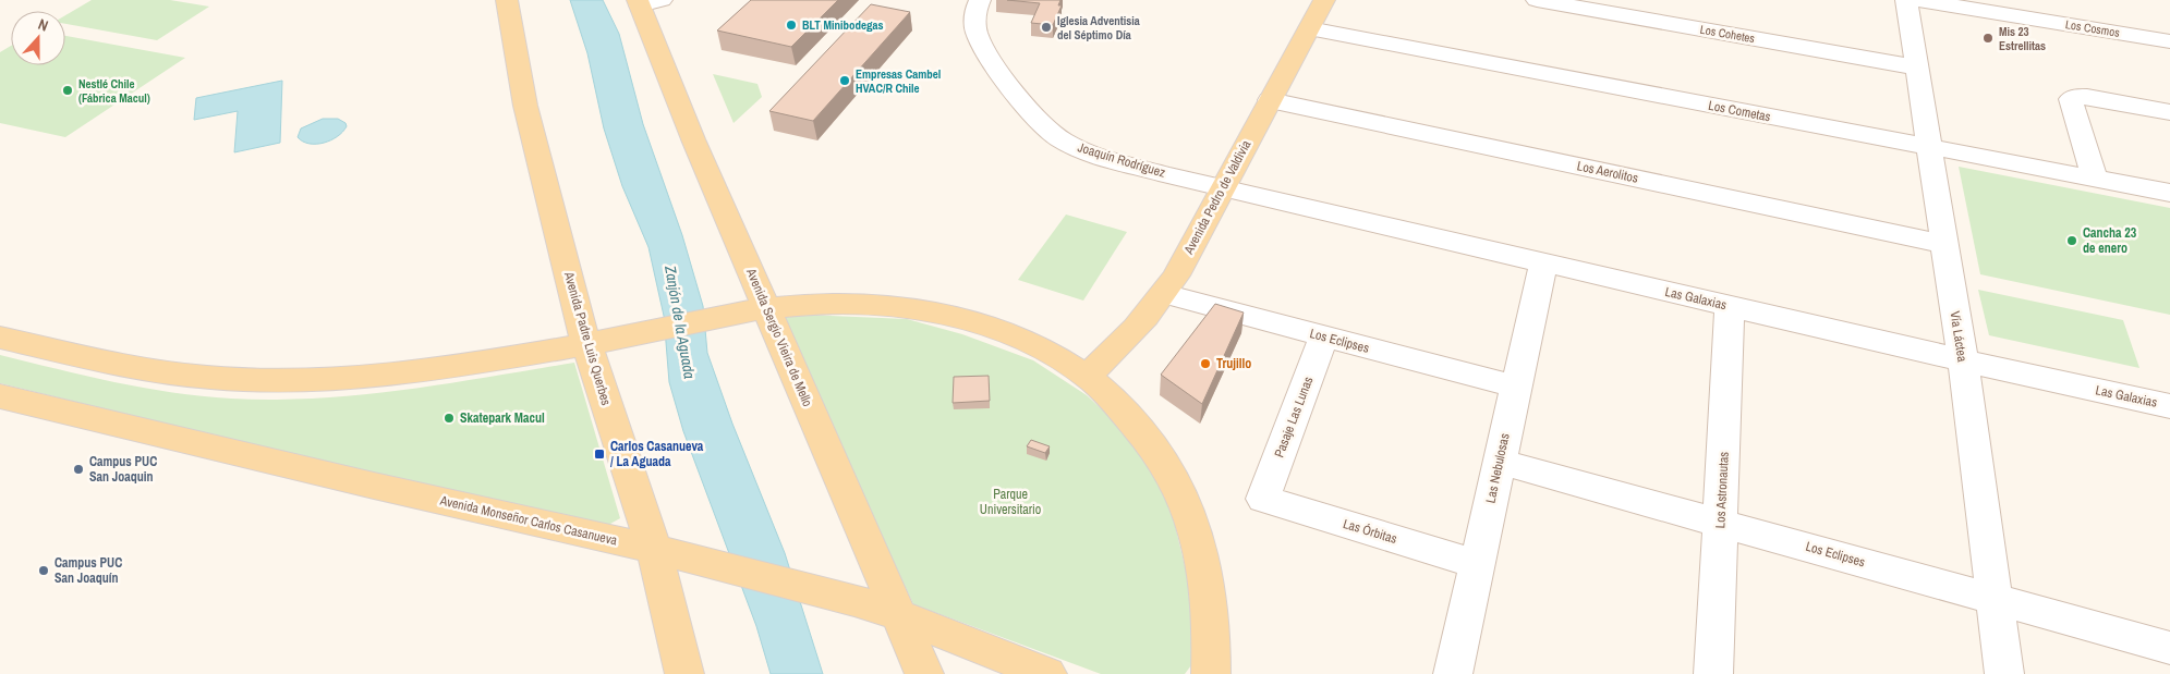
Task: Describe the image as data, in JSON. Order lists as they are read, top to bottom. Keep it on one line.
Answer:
{"streets":{"main road":["Avenida Pedro de Valdivia","Avenida Sergio Vieira de Mello","Avenida Padre Luis Querbes","Avenida Monseñor Carlos Casanueva"],"street":["Los Cosmos","Los Cohetes","Los Cometas","Joaquín Rodríguez","Los Aerolitos","Las Galaxias","Vía Láctea","Los Eclipses","Pasaje Las Lunas","Las Nebulosas","Los Astronautas","Las Órbitas"]},"crossings":[["Los Cohetes","Vía Láctea"],["Los Cometas","Avenida Pedro de Valdivia"],["Los Cometas","Vía Láctea"],["Joaquín Rodríguez","Avenida Pedro de Valdivia"],["Joaquín Rodríguez","Las Galaxias"],["Los Aerolitos","Avenida Pedro de Valdivia"],["Los Aerolitos","Vía Láctea"],["Avenida Pedro de Valdivia","Las Galaxias"],["Avenida Pedro de Valdivia","Los Eclipses"],["Las Galaxias","Vía Láctea"],["Las Galaxias","Las Nebulosas"],["Las Galaxias","Los Astronautas"],["Vía Láctea","Los Eclipses"],["Avenida Sergio Vieira de Mello","Avenida Monseñor Carlos Casanueva"],["Avenida Padre Luis Querbes","Avenida Monseñor Carlos Casanueva"],["Los Eclipses","Pasaje Las Lunas"],["Los Eclipses","Las Nebulosas"],["Los Eclipses","Los Astronautas"],["Pasaje Las Lunas","Las Órbitas"],["Las Nebulosas","Las Órbitas"]],"water":["Zanjón de la Aguada"],"parks":["Parque Universitario"],"places":{"other":["BLT Minibodegas","Iglesia Adventisia del Séptimo Día","Mis 23 Estrellitas","Empresas Cambel HVAC/R Chile","Nestlé Chile (Fábrica Macul)","Cancha 23 de enero","Trujillo","Skatepark Macul","Campus PUC San Joaquin","Campus PUC San Joaquín"],"transit":["Carlos Casanueva / La Aguada"]},"north":"top"}
